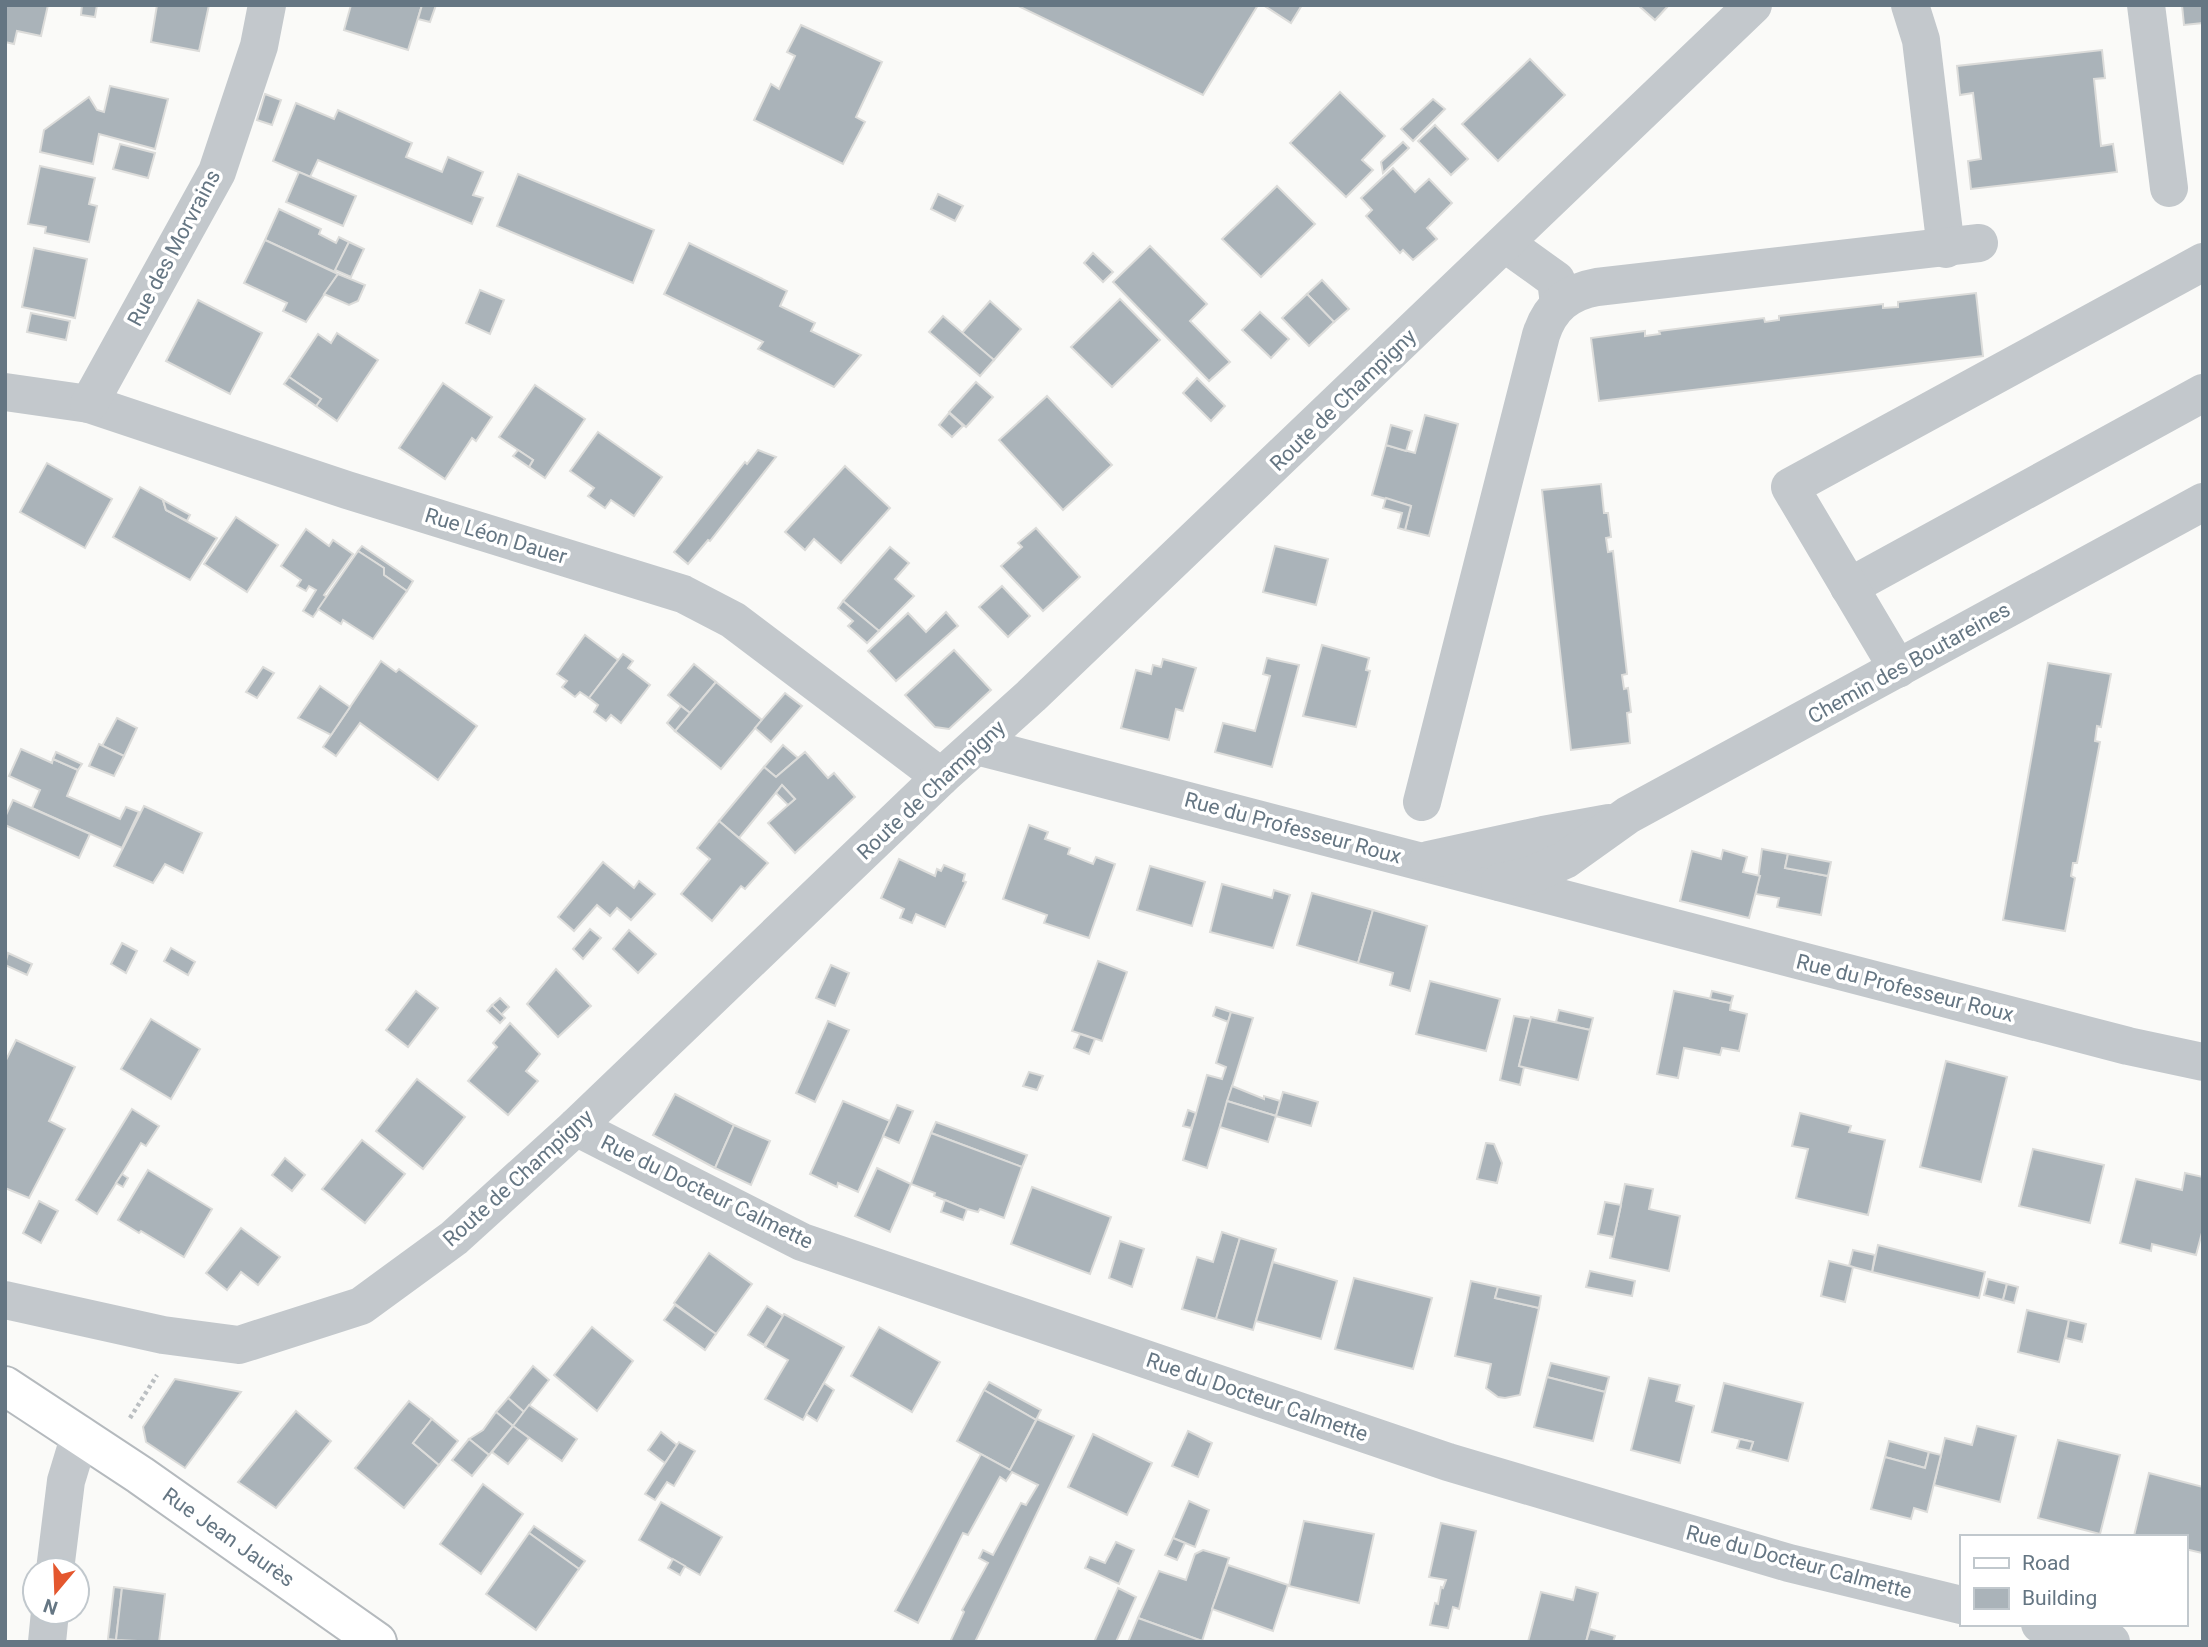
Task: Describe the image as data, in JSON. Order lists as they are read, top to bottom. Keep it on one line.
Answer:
{"streets":{"main road":["Rue Jean Jaurès"],"street":["Rue des Morvrains","Route de Champigny","Rue Léon Dauer","Chemin des Boutareines","Rue du Professeur Roux","Rue du Docteur Calmette"]},"crossings":[["Rue des Morvrains","Rue Léon Dauer"],["Route de Champigny","Rue Léon Dauer"],["Route de Champigny","Rue du Professeur Roux"],["Route de Champigny","Rue du Docteur Calmette"],["Chemin des Boutareines","Rue du Professeur Roux"]],"legend":["Road","Building"],"north":"bottom"}
